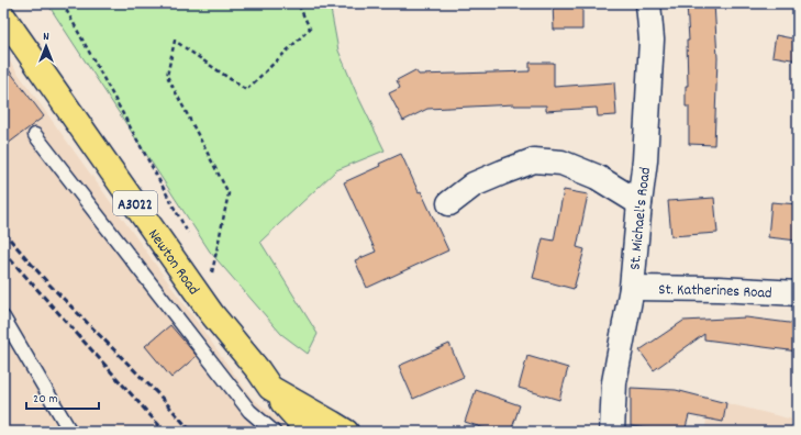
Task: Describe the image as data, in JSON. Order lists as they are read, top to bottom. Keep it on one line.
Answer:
{"streets":{"main road":["A3022","Newton Road"],"street":["St. Michael's Road","St. Katherines Road"]},"crossings":[["A3022","Newton Road"],["St. Michael's Road","St. Katherines Road"]],"scale_bar":"20 m","north":"top"}
